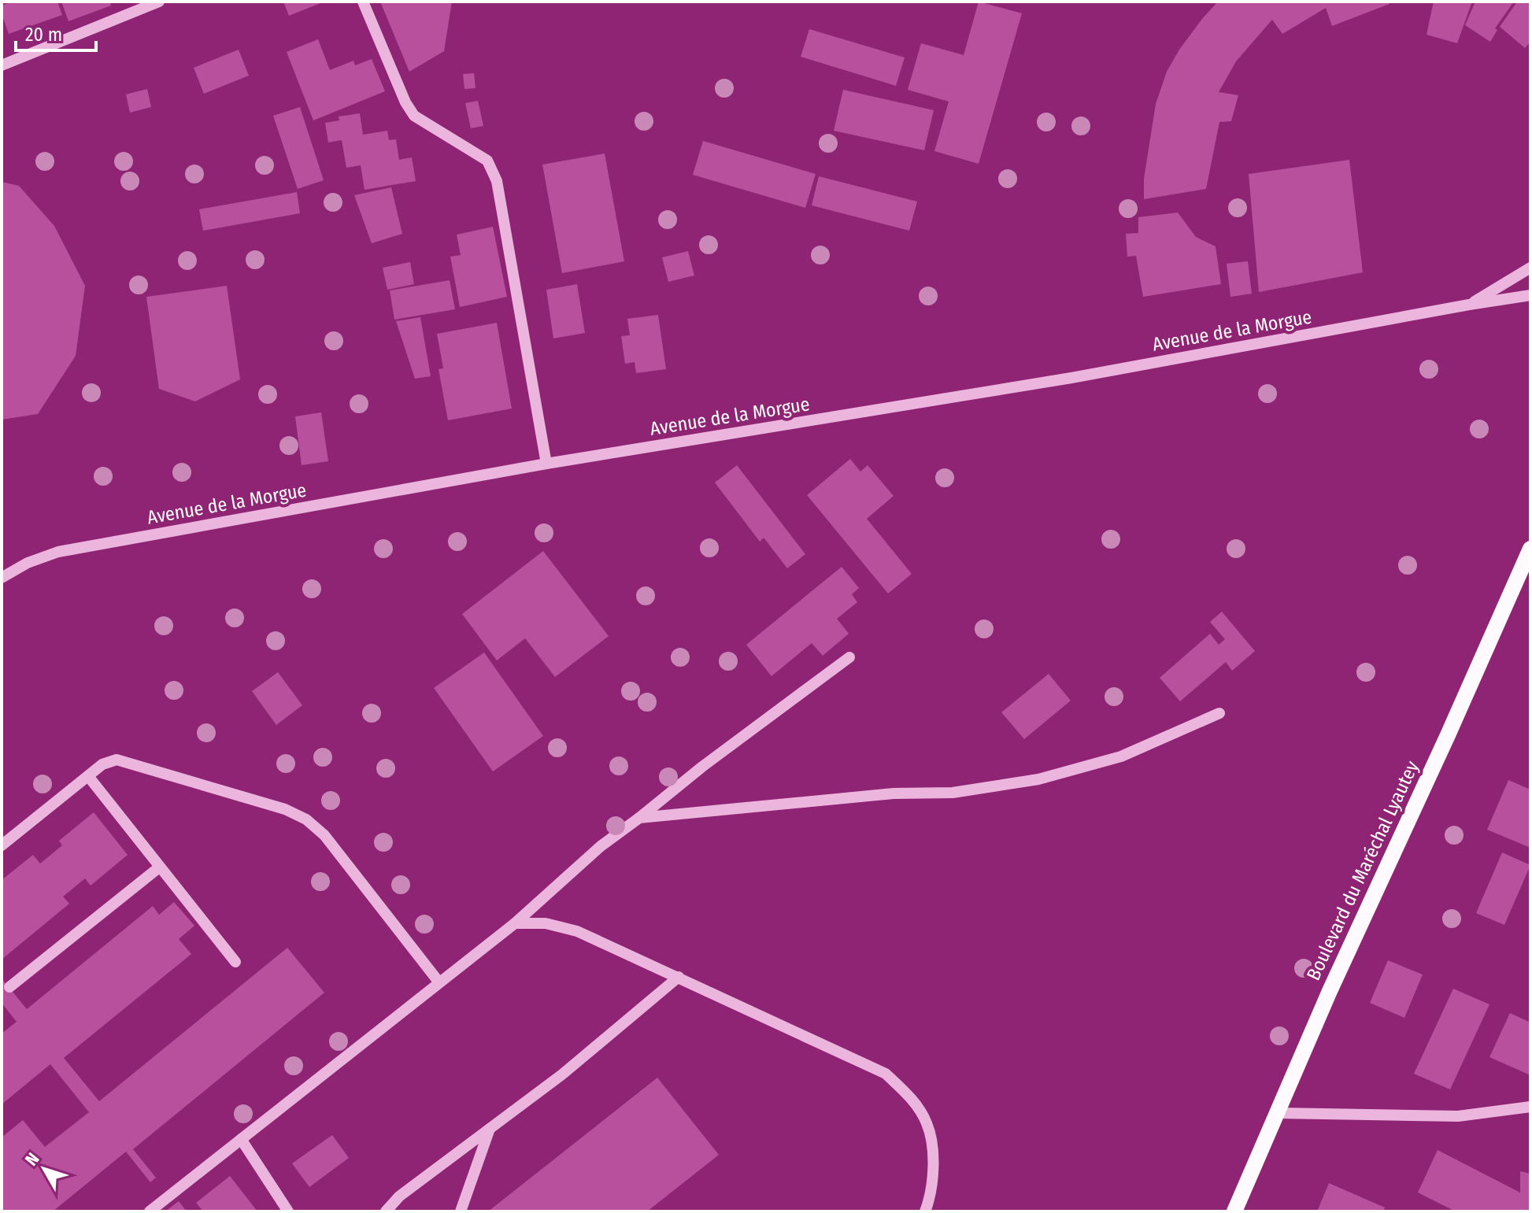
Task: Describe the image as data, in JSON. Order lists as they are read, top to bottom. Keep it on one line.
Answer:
{"streets":{"main road":["Boulevard du Maréchal Lyautey"],"street":["Avenue de la Morgue"]},"scale_bar":"20 m","north":"top left"}
